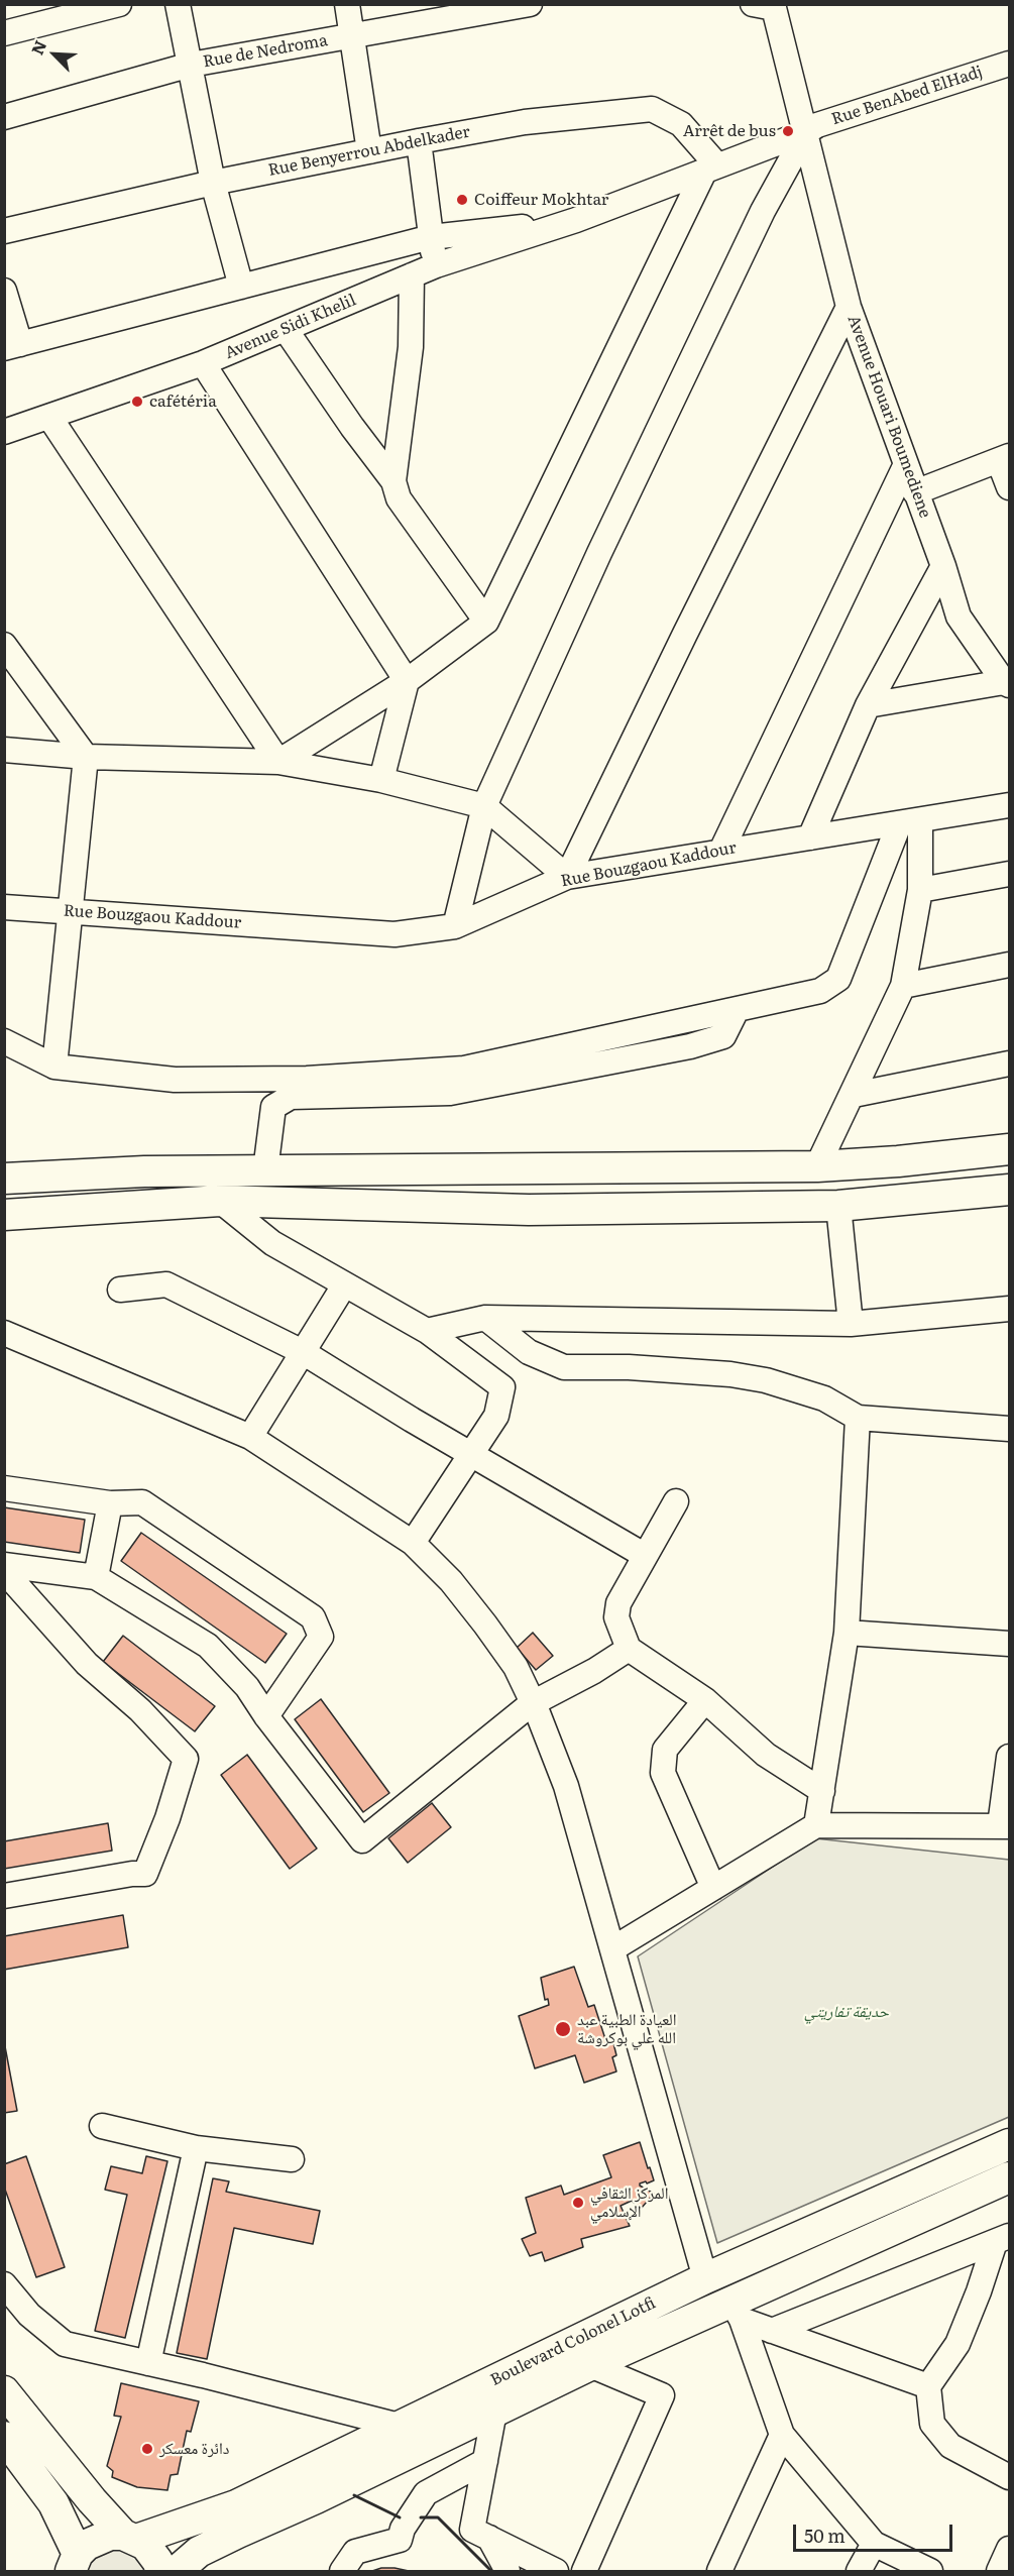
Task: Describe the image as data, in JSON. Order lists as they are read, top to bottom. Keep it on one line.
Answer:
{"streets":{"main road":["Boulevard Colonel Lotfi"],"street":["Rue de Nedroma","Rue BenAbed ElHadj","Rue Benyerrou Abdelkader","Avenue Sidi Khelil","Avenue Houari Boumediene","Rue Bouzgaou Kaddour"]},"crossings":[["Rue BenAbed ElHadj","Avenue Sidi Khelil"],["Rue BenAbed ElHadj","Avenue Houari Boumediene"],["Rue Benyerrou Abdelkader","Avenue Sidi Khelil"],["Avenue Sidi Khelil","Avenue Houari Boumediene"]],"parks":["حديقة تفاريتي"],"places":["Arrêt de bus","Coiffeur Mokhtar","cafétéria","العيادة الطبية عبد الله علي بوكروشة","المركز الثقافي الإسلامي","دائرة معسكر"],"scale_bar":"50 m","north":"top left"}
